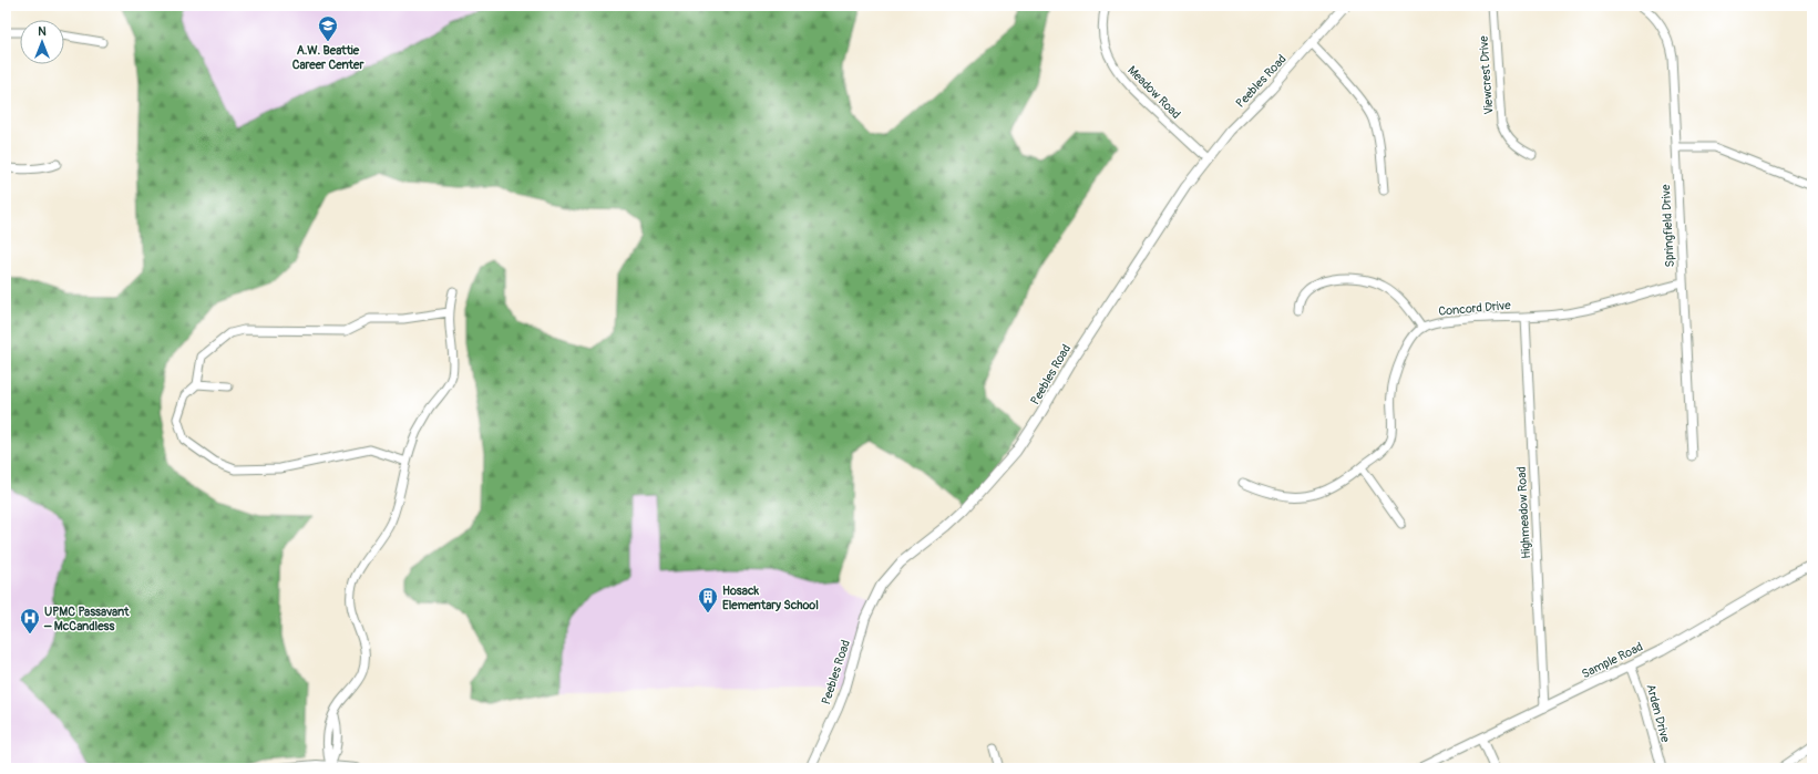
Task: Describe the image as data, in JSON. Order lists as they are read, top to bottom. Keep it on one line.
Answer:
{"streets":{"street":["Viewcrest Drive","Peebles Road","Meadow Road","Springfield Drive","Concord Drive","Highmeadow Road","Sample Road","Arden Drive"]},"crossings":[["Peebles Road","Meadow Road"],["Springfield Drive","Concord Drive"],["Concord Drive","Highmeadow Road"],["Highmeadow Road","Sample Road"],["Sample Road","Arden Drive"]],"places":{"school or university":["A.W. Beattie Career Center"],"building":["Hosack Elementary School"],"hospital":["UPMC Passavant – McCandless"]},"north":"top"}
